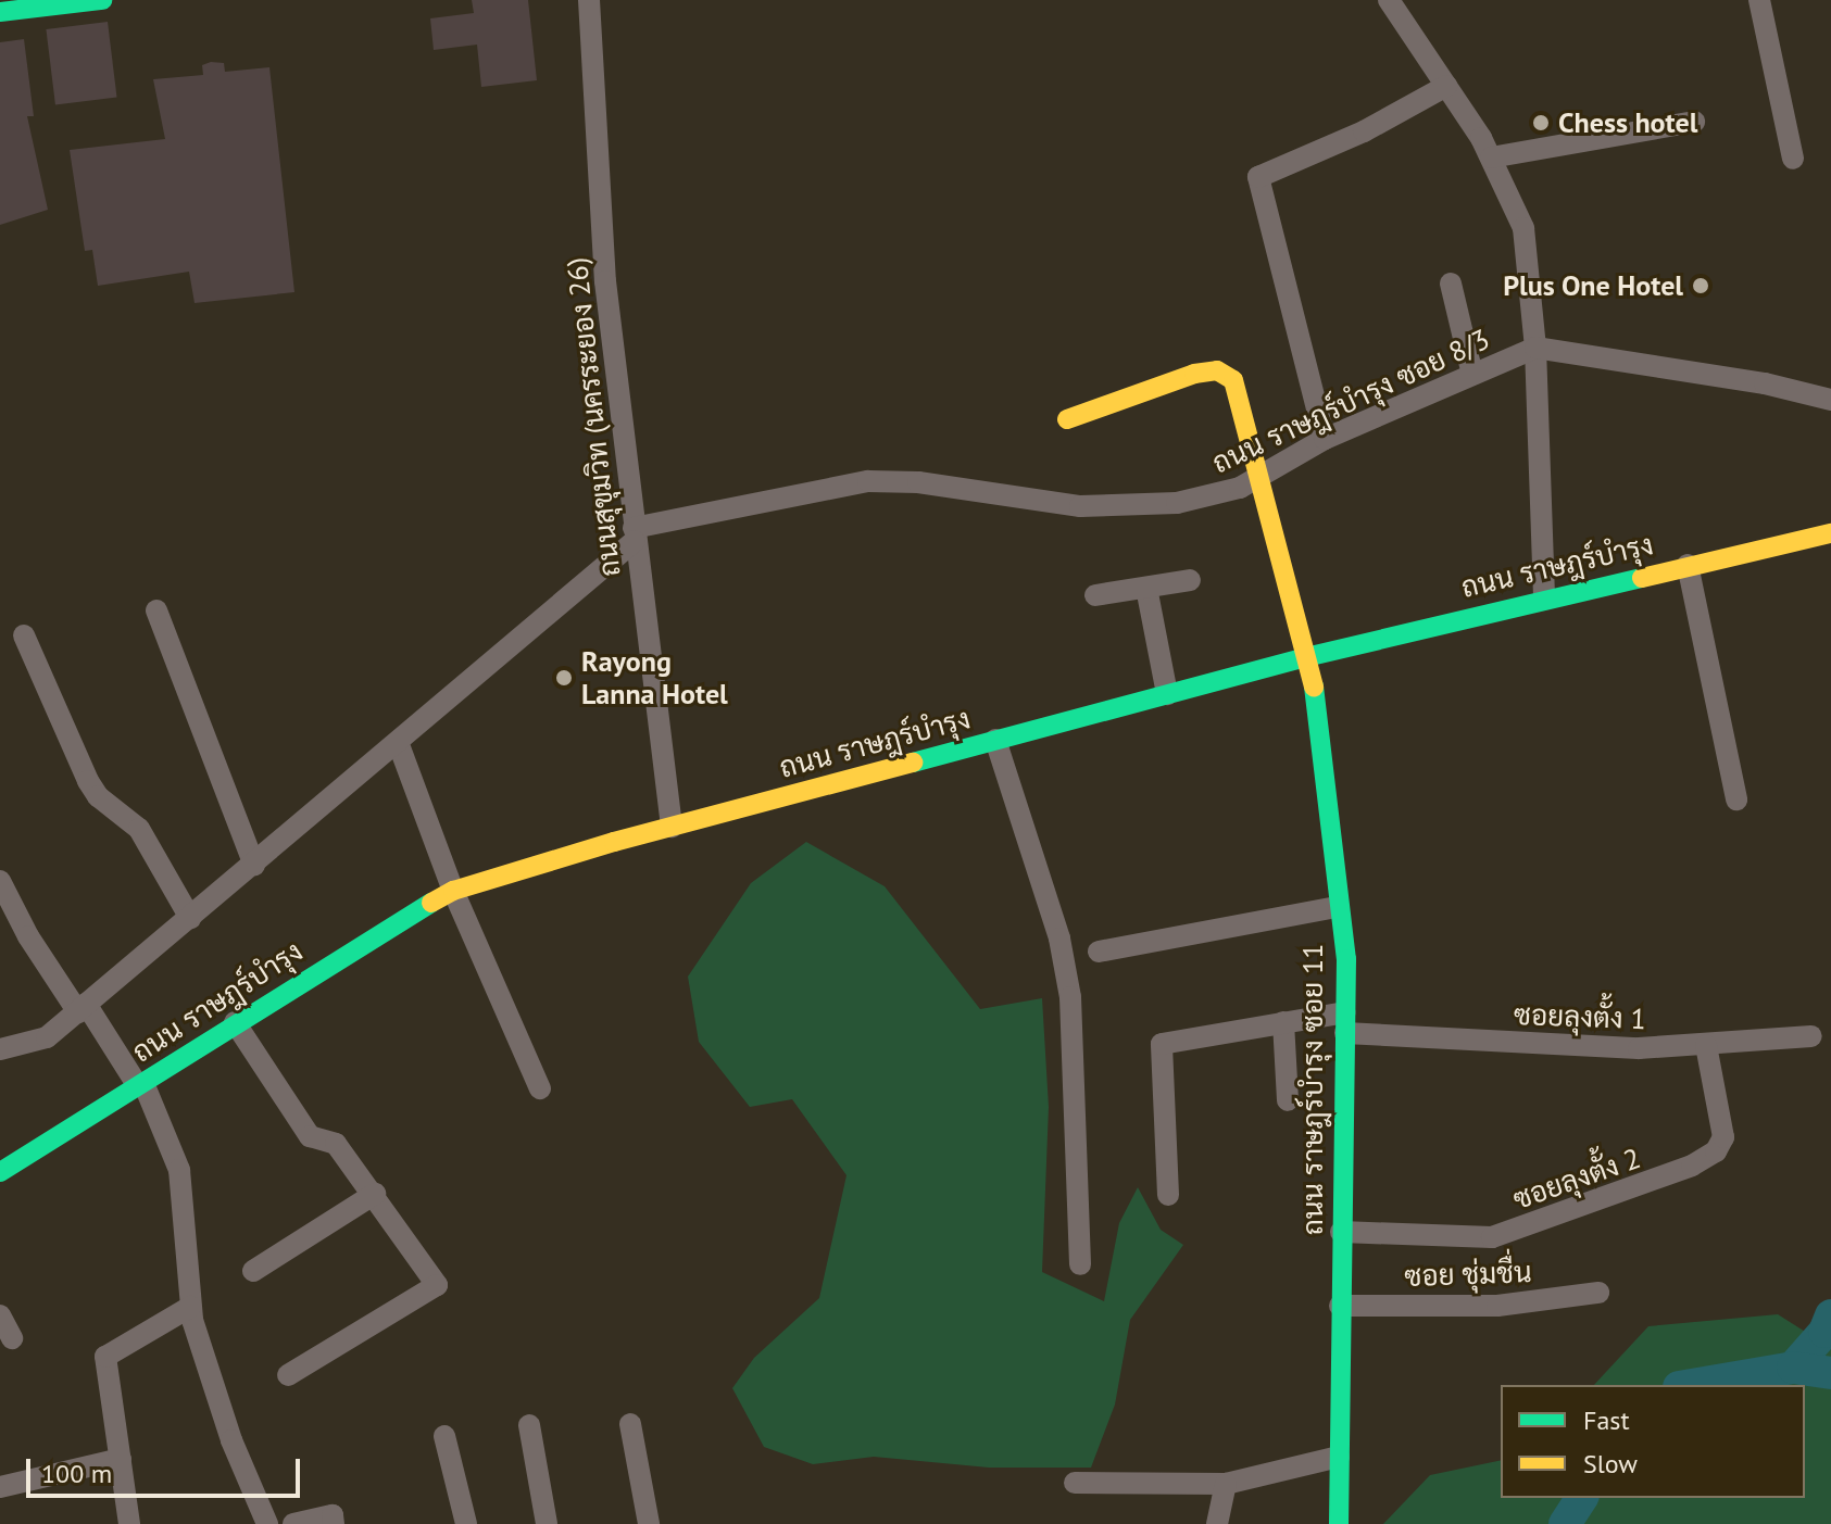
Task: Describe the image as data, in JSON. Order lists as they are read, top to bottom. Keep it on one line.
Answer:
{"streets":{"street":["ถนน ราษฎร์บำรุง ซอย 8/3","ถนนสุขุมวิท (นครระยอง 26)","ถนน ราษฎร์บำรุง","ซอยลุงตั้ง 1","ถนน ราษฎร์บำรุง ซอย 11","ซอยลุงตั้ง 2","ซอย ชุ่มชื่น"]},"crossings":[["ถนน ราษฎร์บำรุง ซอย 8/3","ถนนสุขุมวิท (นครระยอง 26)"],["ถนน ราษฎร์บำรุง ซอย 8/3","ถนน ราษฎร์บำรุง ซอย 11"],["ถนนสุขุมวิท (นครระยอง 26)","ถนน ราษฎร์บำรุง"],["ถนน ราษฎร์บำรุง","ถนน ราษฎร์บำรุง ซอย 11"],["ซอยลุงตั้ง 1","ถนน ราษฎร์บำรุง ซอย 11"],["ซอยลุงตั้ง 1","ซอยลุงตั้ง 2"],["ถนน ราษฎร์บำรุง ซอย 11","ซอยลุงตั้ง 2"],["ถนน ราษฎร์บำรุง ซอย 11","ซอย ชุ่มชื่น"]],"places":["Chess hotel","Plus One Hotel","Rayong Lanna Hotel"],"legend":["Fast","Slow"],"scale_bar":"100 m"}
